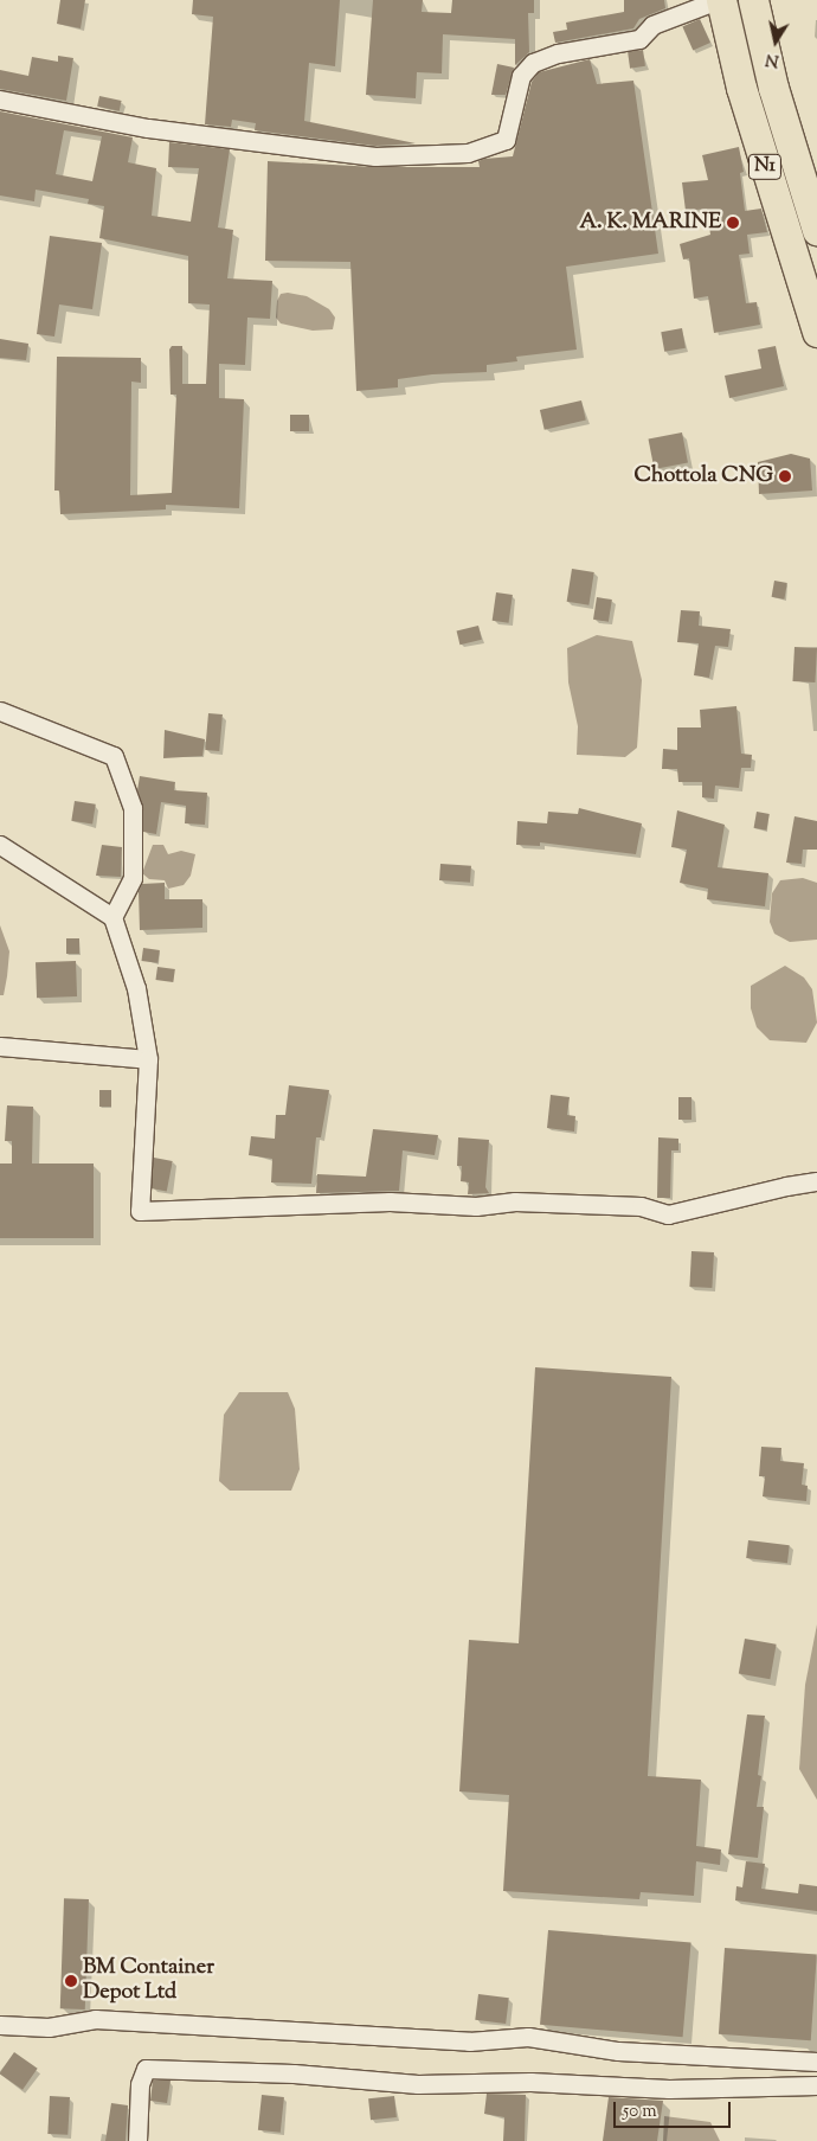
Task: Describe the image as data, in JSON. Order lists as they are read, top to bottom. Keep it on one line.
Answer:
{"streets":{"highway":["N1"]},"places":["A. K. MARINE","Chottola CNG","BM Container Depot Ltd"],"scale_bar":"50 m","north":"bottom"}
